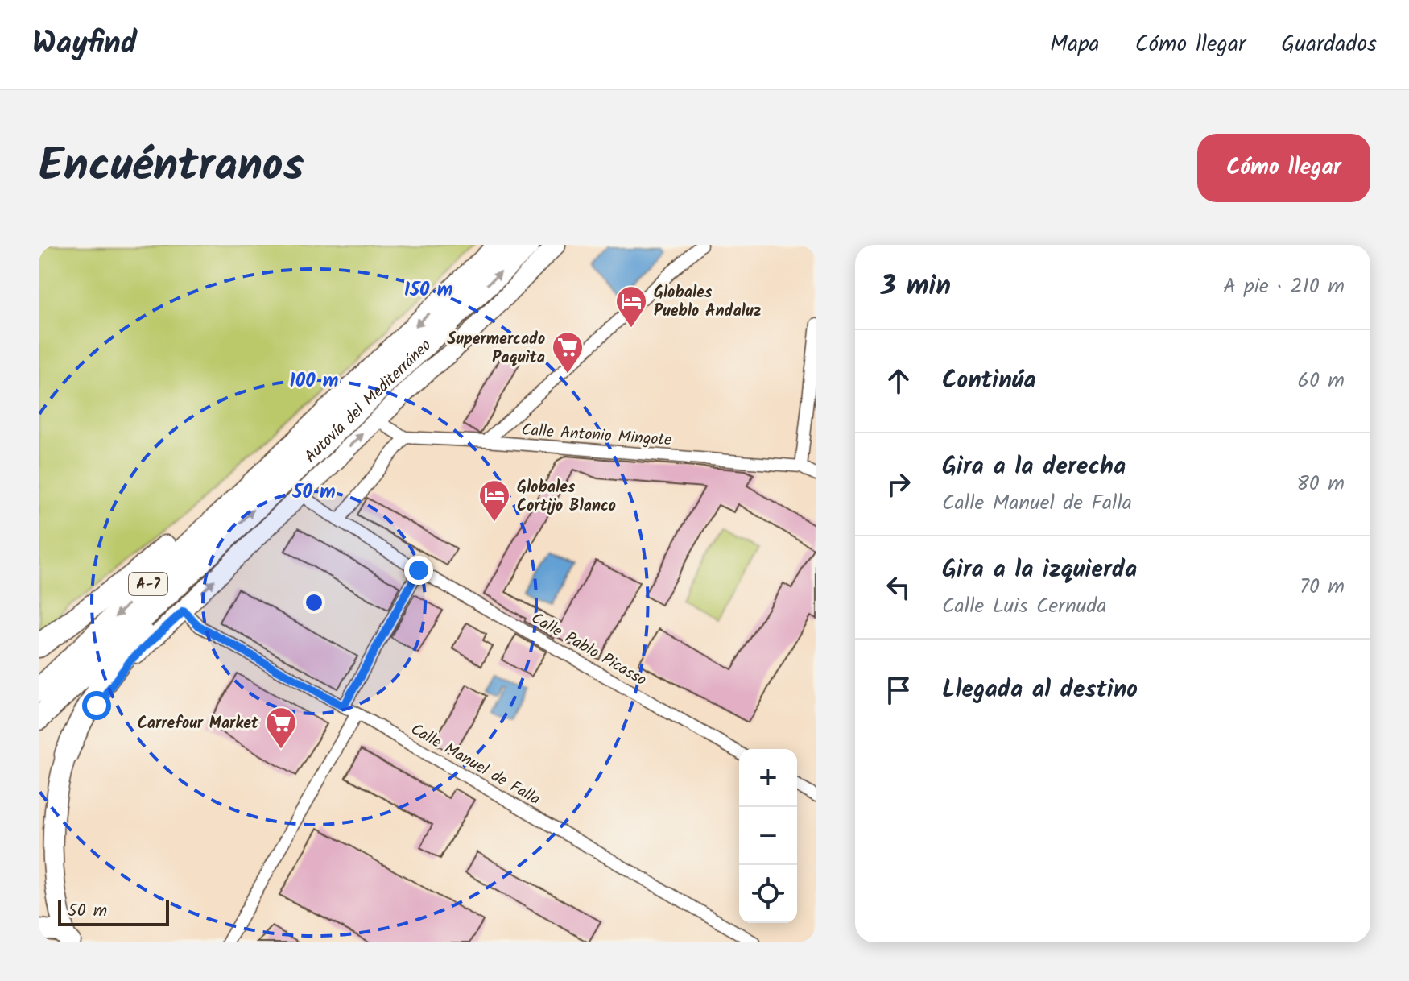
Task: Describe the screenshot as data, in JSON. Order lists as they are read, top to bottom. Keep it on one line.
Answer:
{"streets":{"highway":["Autovía del Mediterráneo","A-7"],"street":["Calle Antonio Mingote","Calle Pablo Picasso","Calle Manuel de Falla"]},"places":{"hotel":["Globales Pueblo Andaluz","Globales Cortijo Blanco"],"supermarket":["Supermercado Paquita","Carrefour Market"]},"scale_bar":"50 m","page":{"header":"Wayfind","nav":["Mapa","Cómo llegar","Guardados"],"title":"Encuéntranos","buttons":"Cómo llegar","heading":["3 min","A pie · 210 m"],"list":[["Continúa","60 m"],["Gira a la derecha","Calle Manuel de Falla","80 m"],["Gira a la izquierda","Calle Luis Cernuda","70 m"],"Llegada al destino"],"map_buttons":["+","−"],"scale":"50 m"},"rings":["150 m","100 m","50 m"]}
